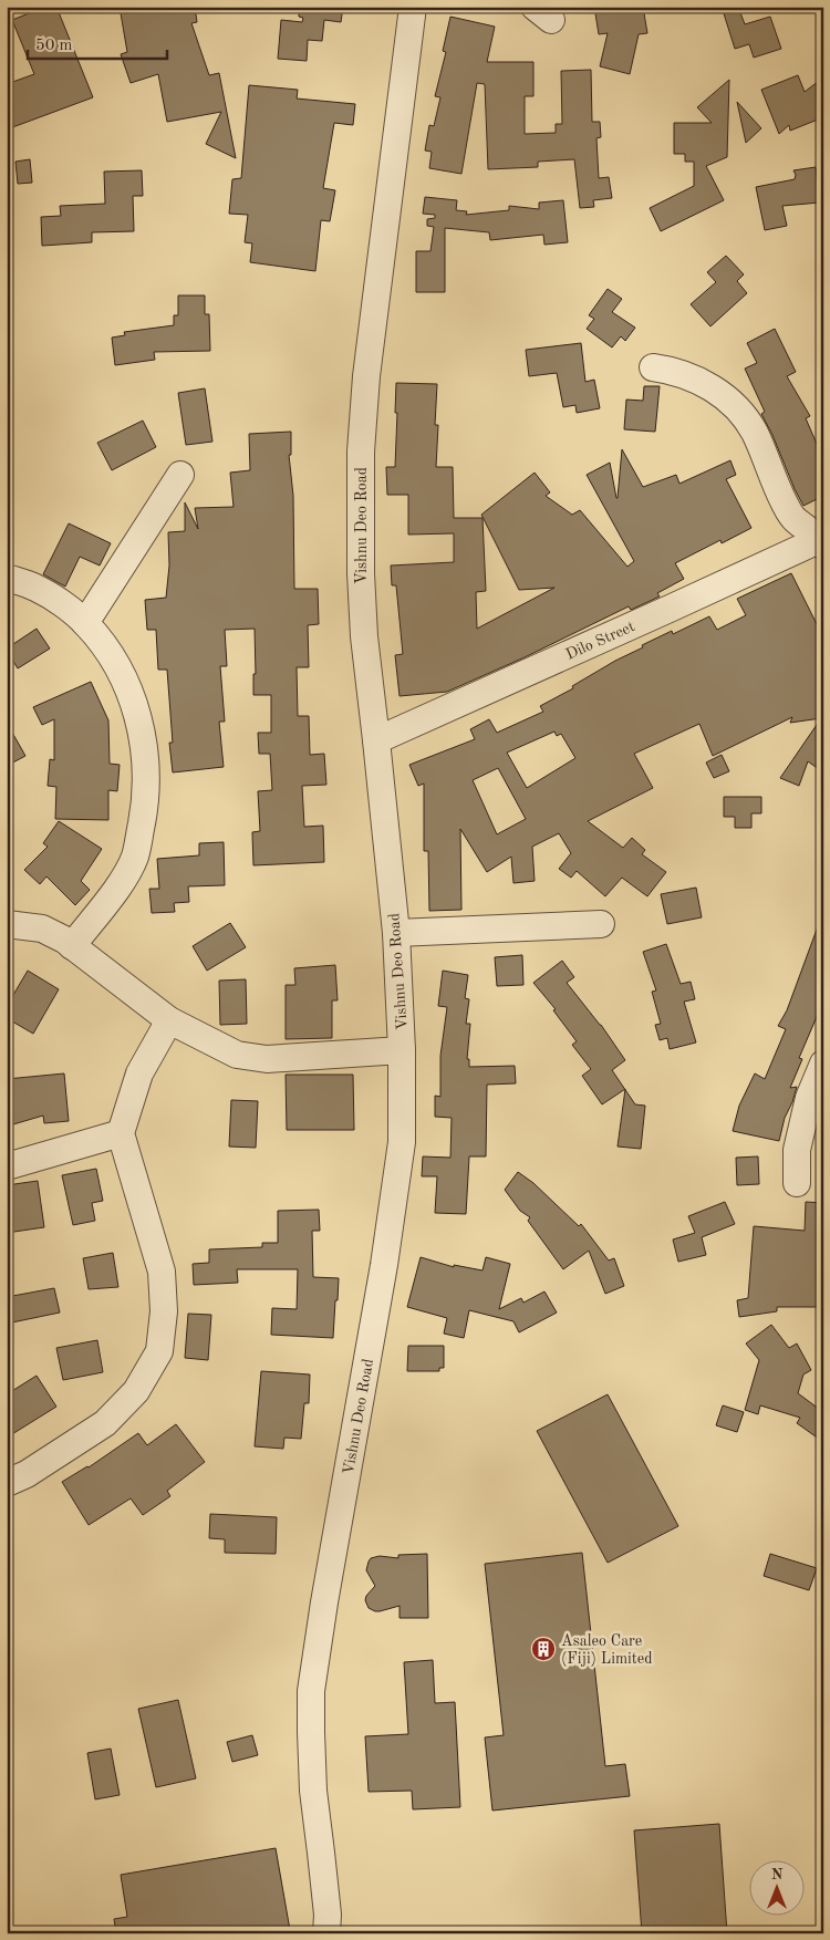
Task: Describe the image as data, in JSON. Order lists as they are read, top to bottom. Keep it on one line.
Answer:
{"streets":{"street":["Vishnu Deo Road","Dilo Street"]},"crossings":[["Vishnu Deo Road","Dilo Street"]],"places":{"building":["Asaleo Care (Fiji) Limited"]},"scale_bar":"50 m","north":"top"}
